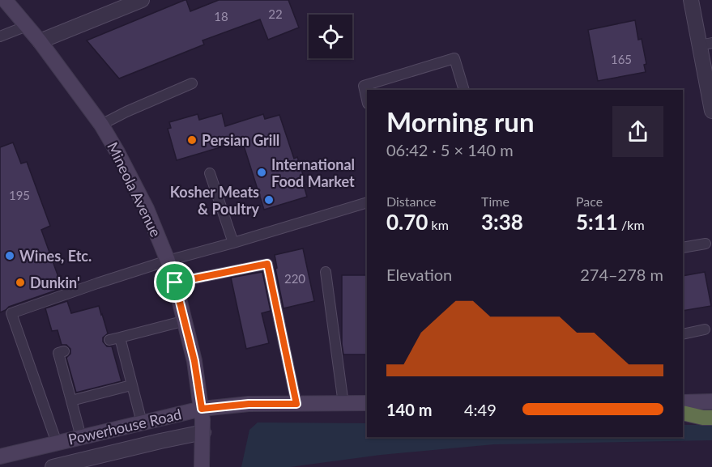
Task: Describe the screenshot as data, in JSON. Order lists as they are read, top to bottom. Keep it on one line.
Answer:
{"streets":{"main road":["Mineola Avenue","Powerhouse Road"]},"crossings":[["Mineola Avenue","Powerhouse Road"]],"places":["Persian Grill","International Food Market","Kosher Meats & Poultry","Wines, Etc.","Dunkin'"],"house_numbers":["22","18","165","195","220"],"page":{"heading":["Morning run","06:42 · 5 × 140 m"],"stats":[["Distance","0.70 km"],["Time","3:38"],["Pace","5:11 /km"]],"chart":["Elevation","274–278 m"],"list":[{"name":"140 m","note":"4:49"}]}}
